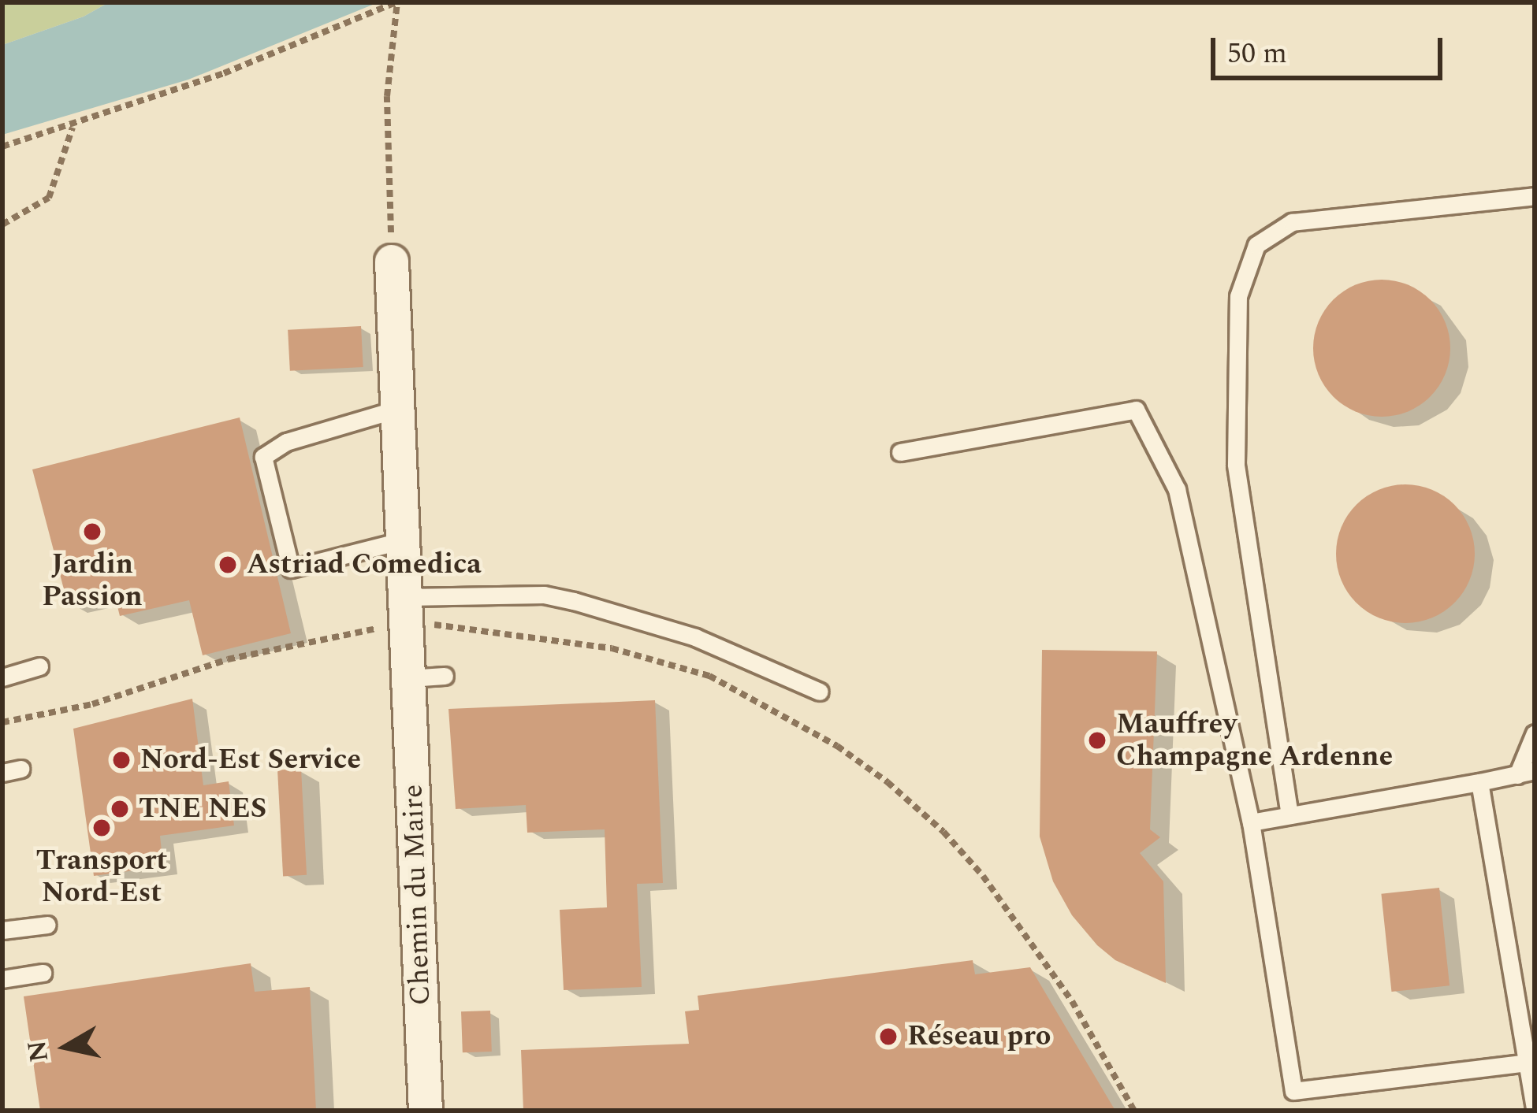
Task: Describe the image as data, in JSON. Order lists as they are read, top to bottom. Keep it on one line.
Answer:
{"streets":{"street":["Chemin du Maire"]},"places":["Jardin Passion","Astriad Comedica","Mauffrey Champagne Ardenne","Nord-Est Service","TNE NES","Transport Nord-Est","Réseau pro"],"scale_bar":"50 m","north":"left"}
